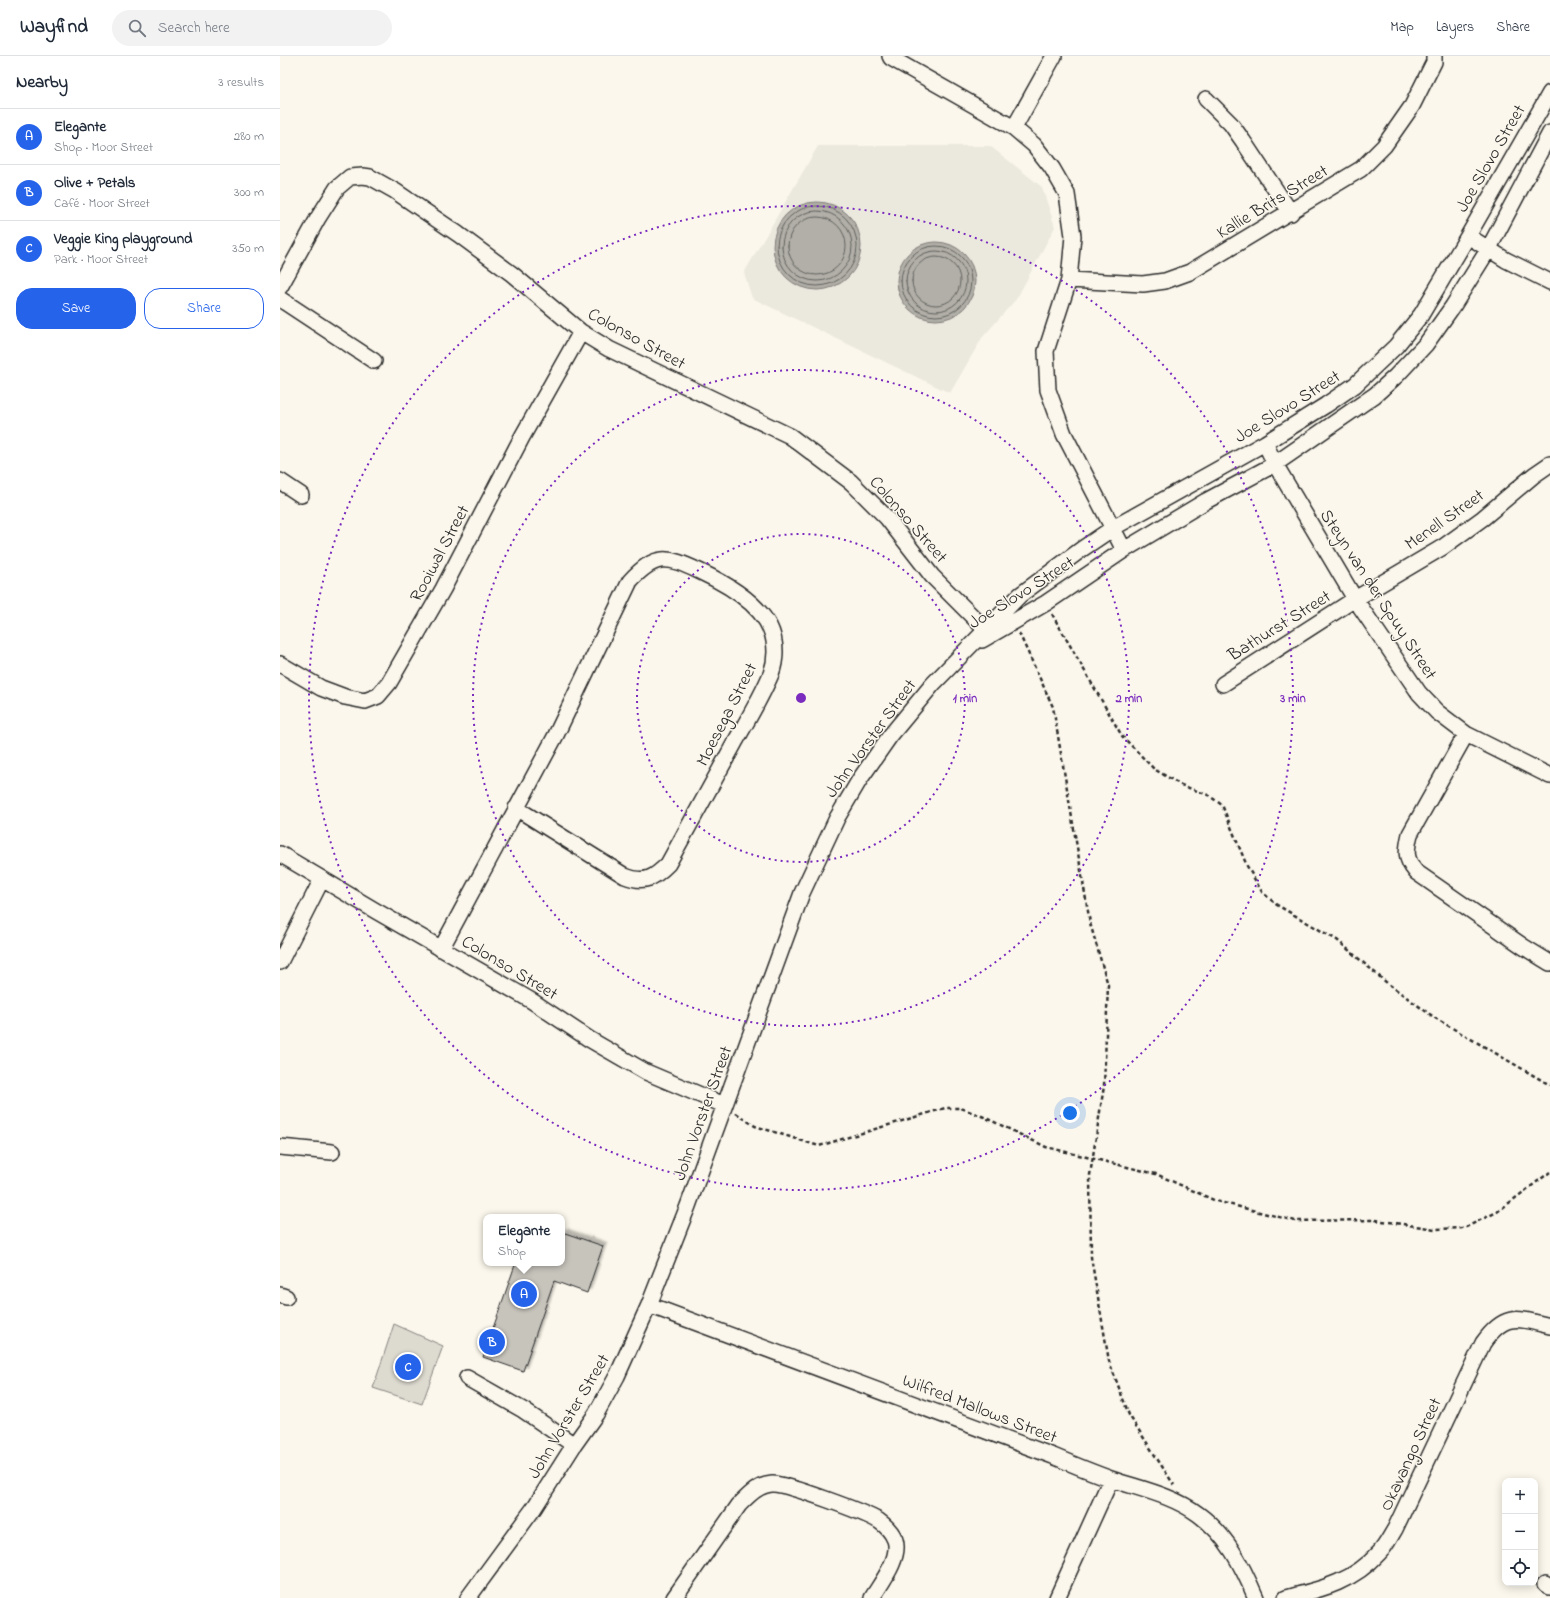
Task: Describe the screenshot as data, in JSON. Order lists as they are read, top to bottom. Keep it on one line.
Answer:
{"streets":{"street":["Joe Slovo Street","Kallie Brits Street","Colonso Street","Menell Street","Rooiwal Street","Steyn van der Spuy Street","Bathurst Street","Moesega Street","John Vorster Street","Wilfred Mallows Street","Okavango Street"]},"crossings":[["Joe Slovo Street","Colonso Street"],["Joe Slovo Street","Steyn van der Spuy Street"],["Joe Slovo Street","John Vorster Street"],["Colonso Street","Rooiwal Street"],["Colonso Street","Moesega Street"],["Colonso Street","John Vorster Street"],["Menell Street","Steyn van der Spuy Street"],["Menell Street","Bathurst Street"],["Steyn van der Spuy Street","Bathurst Street"],["John Vorster Street","Wilfred Mallows Street"]],"page":{"header":"Wayfind","search":"Search here","nav":["Map","Layers","Share"],"heading":["Nearby","3 results"],"list":[{"mark":"A","name":"Elegante","note":"Shop · Moor Street","value":"280 m"},{"mark":"B","name":"Olive + Petals","note":"Café · Moor Street","value":"300 m"},{"mark":"C","name":"Veggie King playground","note":"Park · Moor Street","value":"350 m"}],"buttons":["Save","Share"],"popup":["Elegante","Shop"],"pins":["A","B","C"],"map_buttons":["+","−"]},"rings":["1 min","2 min","3 min"]}
